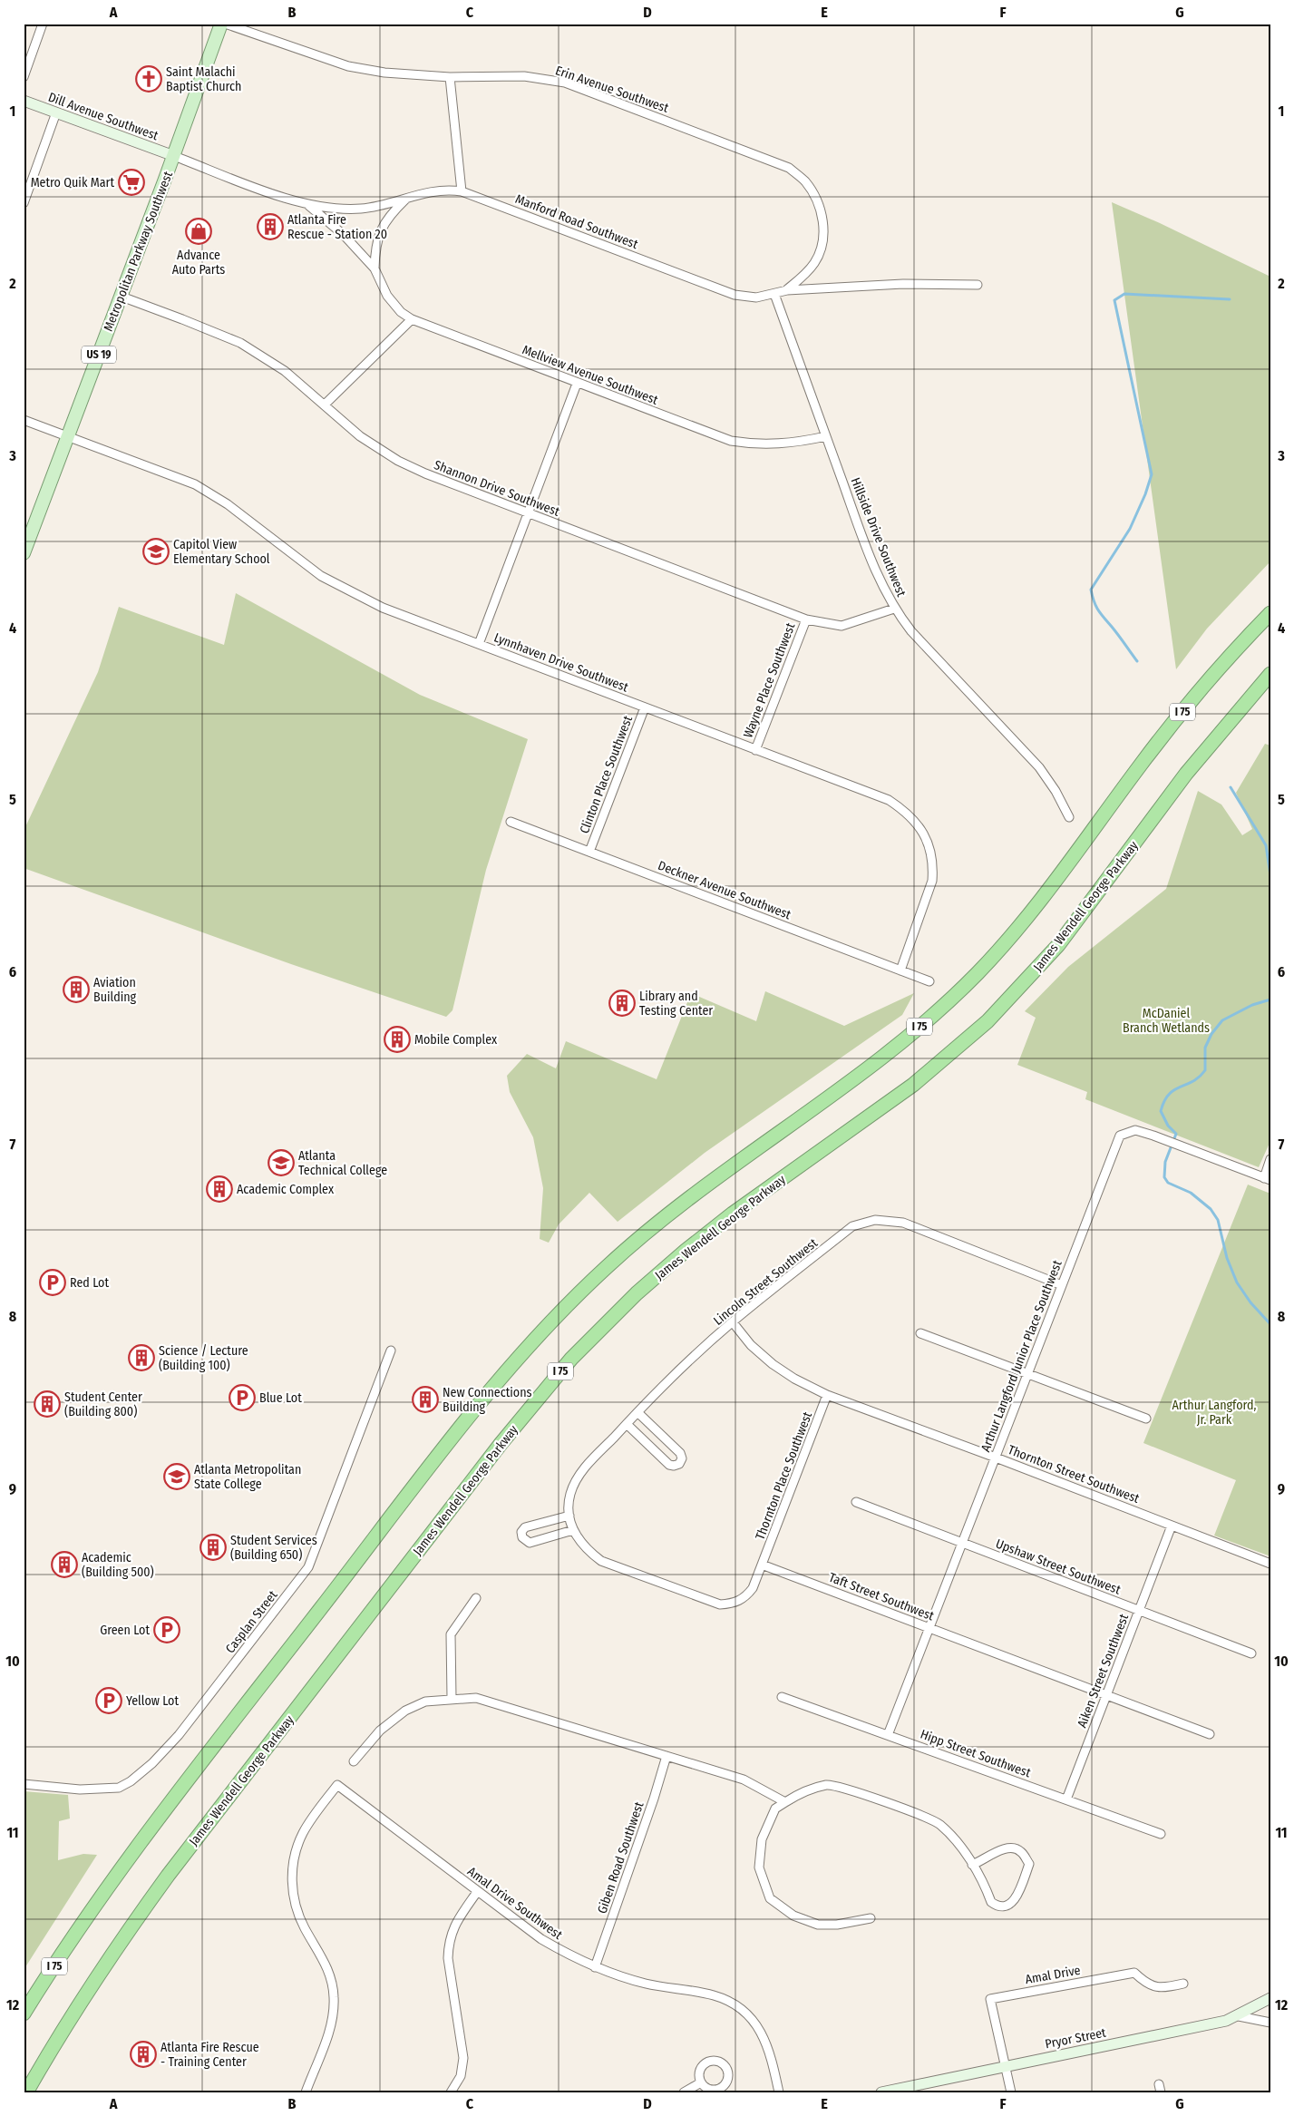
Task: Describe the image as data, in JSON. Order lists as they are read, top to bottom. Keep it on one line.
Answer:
{"streets":{"highway":["I 75","James Wendell George Parkway"],"main road":["Dill Avenue Southwest","Metropolitan Parkway Southwest","US 19","Pryor Street"],"street":["Erin Avenue Southwest","Manford Road Southwest","Mellview Avenue Southwest","Shannon Drive Southwest","Hillside Drive Southwest","Lynnhaven Drive Southwest","Wayne Place Southwest","Clinton Place Southwest","Deckner Avenue Southwest","Lincoln Street Southwest","Arthur Langford Junior Place Southwest","Thornton Street Southwest","Thornton Place Southwest","Upshaw Street Southwest","Taft Street Southwest","Casplan Street","Aiken Street Southwest","Hipp Street Southwest","Giben Road Southwest","Amal Drive Southwest","Amal Drive"]},"crossings":[["Erin Avenue Southwest","Manford Road Southwest"],["Dill Avenue Southwest","Manford Road Southwest"],["Dill Avenue Southwest","Metropolitan Parkway Southwest"],["Manford Road Southwest","Metropolitan Parkway Southwest"],["Manford Road Southwest","Mellview Avenue Southwest"],["Manford Road Southwest","Hillside Drive Southwest"],["Metropolitan Parkway Southwest","Shannon Drive Southwest"],["Metropolitan Parkway Southwest","Lynnhaven Drive Southwest"],["Mellview Avenue Southwest","Hillside Drive Southwest"],["Shannon Drive Southwest","Hillside Drive Southwest"],["Shannon Drive Southwest","Wayne Place Southwest"],["Lynnhaven Drive Southwest","Wayne Place Southwest"],["Lynnhaven Drive Southwest","Clinton Place Southwest"],["Lynnhaven Drive Southwest","Deckner Avenue Southwest"],["Clinton Place Southwest","Deckner Avenue Southwest"],["Lincoln Street Southwest","Arthur Langford Junior Place Southwest"],["Lincoln Street Southwest","Thornton Street Southwest"],["Arthur Langford Junior Place Southwest","Thornton Street Southwest"],["Arthur Langford Junior Place Southwest","Upshaw Street Southwest"],["Arthur Langford Junior Place Southwest","Taft Street Southwest"],["Arthur Langford Junior Place Southwest","Hipp Street Southwest"],["Thornton Street Southwest","Thornton Place Southwest"],["Thornton Street Southwest","Aiken Street Southwest"],["Thornton Place Southwest","Taft Street Southwest"],["Upshaw Street Southwest","Aiken Street Southwest"],["Taft Street Southwest","Aiken Street Southwest"],["Aiken Street Southwest","Hipp Street Southwest"],["Giben Road Southwest","Amal Drive Southwest"],["Amal Drive","Pryor Street"]],"parks":["McDaniel Branch Wetlands","Arthur Langford, Jr. Park"],"places":{"church":["Saint Malachi Baptist Church"],"supermarket":["Metro Quik Mart"],"building":["Atlanta Fire Rescue - Station 20","Aviation Building","Library and Testing Center","Mobile Complex","Academic Complex","Science / Lecture (Building 100)","New Connections Building","Student Center (Building 800)","Student Services (Building 650)","Academic (Building 500)","Atlanta Fire Rescue - Training Center"],"shop":["Advance Auto Parts"],"school or university":["Capitol View Elementary School","Atlanta Technical College","Atlanta Metropolitan State College"],"parking":["Red Lot","Blue Lot","Green Lot","Yellow Lot"]},"grid":{"columns":["A","B","C","D","E","F","G"],"rows":["1","2","3","4","5","6","7","8","9","10","11","12"]}}
